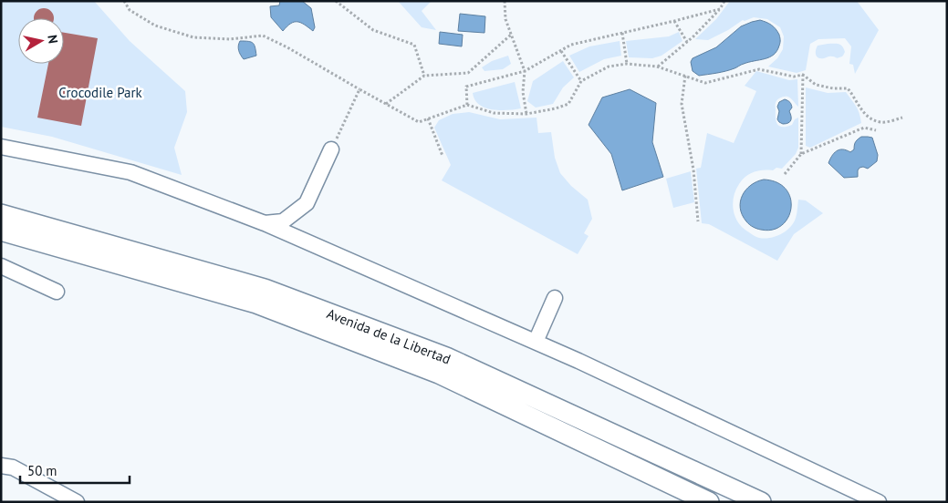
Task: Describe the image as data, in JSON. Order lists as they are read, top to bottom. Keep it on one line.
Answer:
{"streets":{"main road":["Avenida de la Libertad"]},"parks":["Crocodile Park"],"scale_bar":"50 m","north":"right"}
